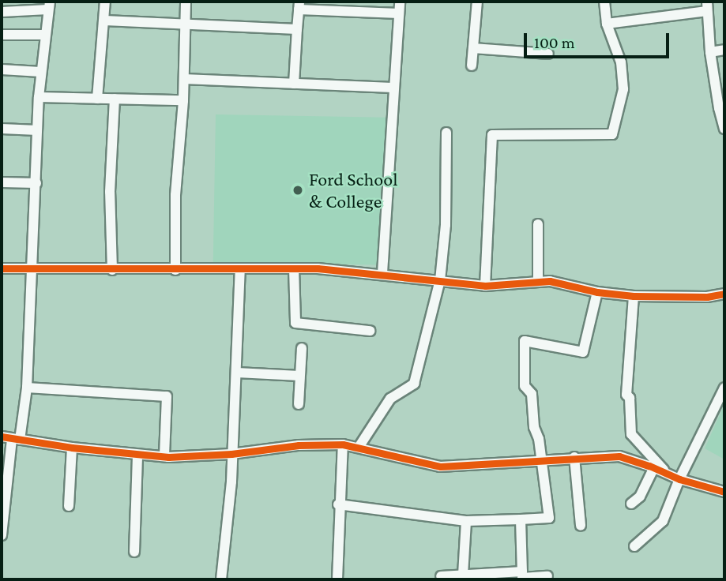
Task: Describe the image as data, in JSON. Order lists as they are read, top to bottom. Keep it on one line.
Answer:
{"places":["Ford School & College"],"scale_bar":"100 m"}
